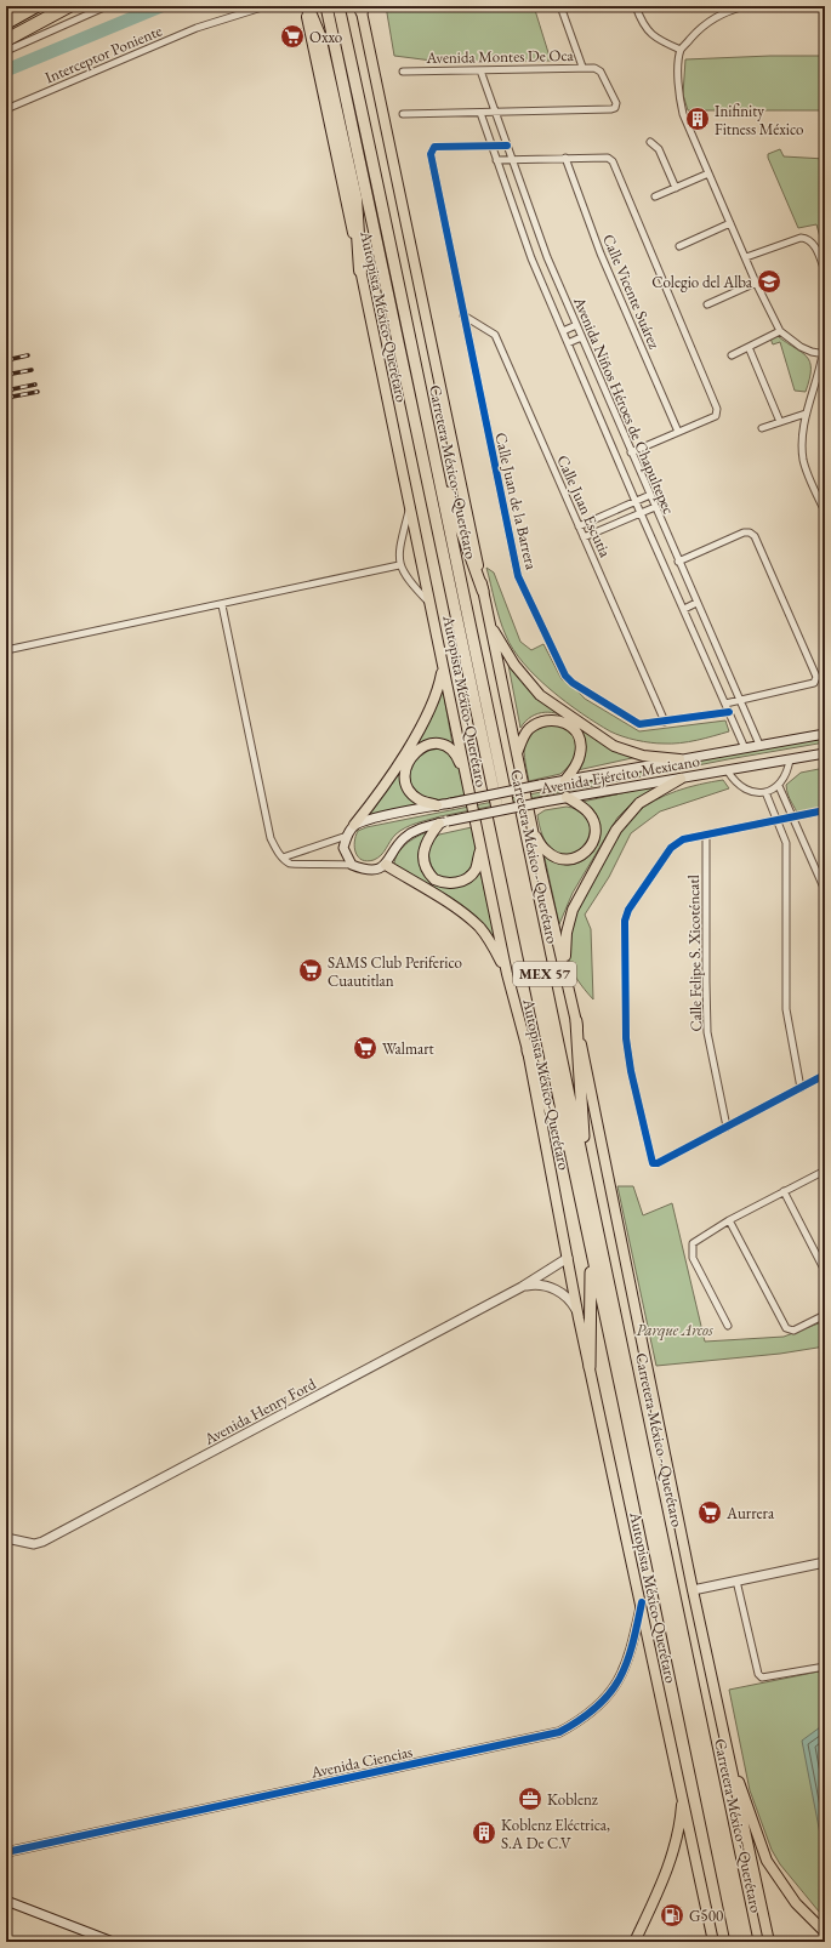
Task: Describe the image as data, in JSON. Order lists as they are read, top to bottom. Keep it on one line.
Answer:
{"streets":{"highway":["Carretera México - Querétaro","MEX 57"],"main road":["Autopista México-Querétaro"],"street":["Interceptor Poniente","Avenida Montes De Oca","Calle Vicente Suárez","Avenida Niños Héroes de Chapultepec","Calle Juan de la Barrera","Calle Juan Escutia","Avenida Ejército Mexicano","Calle Felipe S. Xicoténcatl","Avenida Henry Ford","Avenida Ciencias"]},"crossings":[["Avenida Montes De Oca","Avenida Niños Héroes de Chapultepec"],["Autopista México-Querétaro","Avenida Henry Ford"],["Autopista México-Querétaro","Avenida Ciencias"],["Avenida Niños Héroes de Chapultepec","Calle Juan de la Barrera"],["Avenida Niños Héroes de Chapultepec","Avenida Ejército Mexicano"],["Calle Juan de la Barrera","Calle Juan Escutia"]],"parks":["Parque Arcos"],"places":{"supermarket":["Oxxo","SAMS Club Periferico Cuautitlan","Walmart","Aurrera"],"building":["Inifinity Fitness México","Koblenz Eléctrica, S.A De C.V"],"school or university":["Colegio del Alba"],"office":["Koblenz"],"fuel station":["G500"]}}
